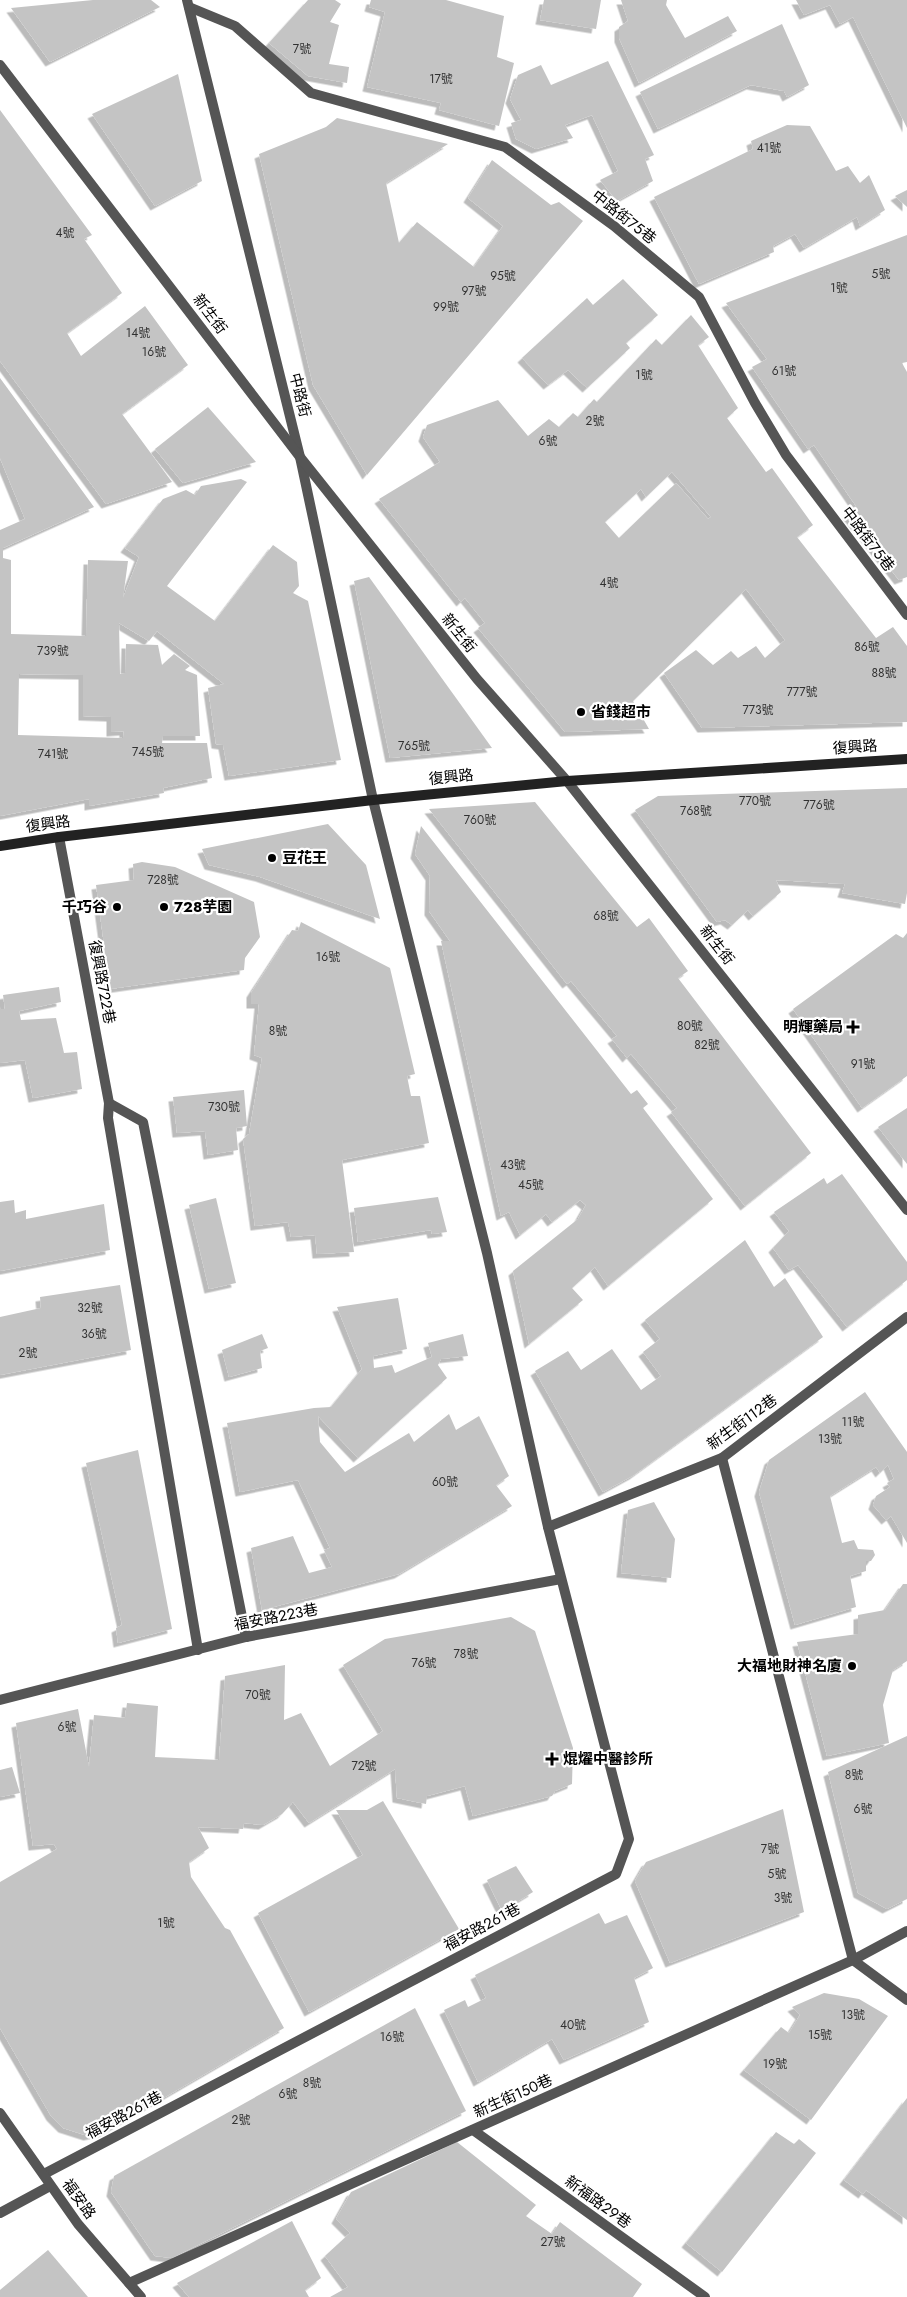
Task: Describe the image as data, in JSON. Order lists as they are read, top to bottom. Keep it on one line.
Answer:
{"streets":{"street":["中路街75巷","新生街","中路街","復興路","復興路722巷","新生街112巷","福安路223巷","福安路261巷","新生街150巷","福安路","新福路29巷"]},"crossings":[["中路街75巷","中路街"],["新生街","中路街"],["新生街","復興路"],["中路街","復興路"],["中路街","新生街112巷"],["中路街","福安路261巷"],["復興路","復興路722巷"],["復興路722巷","福安路223巷"],["新生街112巷","福安路261巷"],["福安路223巷","福安路261巷"],["福安路261巷","福安路"],["新生街150巷","福安路"],["新生街150巷","新福路29巷"]],"places":{"other":["省錢超市","豆花王","千巧谷","728芋園","大福地財神名廈"],"health":["明輝藥局","焜燿中醫診所"]},"house_numbers":["7號","17號","41號","4號","5號","95號","1號","97號","99號","14號","16號","61號","1號","2號","6號","4號","86號","739號","88號","777號","773號","765號","745號","741號","770號","776號","768號","760號","728號","68號","16號","80號","8號","82號","91號","730號","43號","45號","32號","36號","2號","11號","13號","60號","78號","76號","70號","6號","72號","8號","6號","7號","5號","3號","1號","13號","40號","15號","16號","19號","8號","6號","2號","27號"]}
